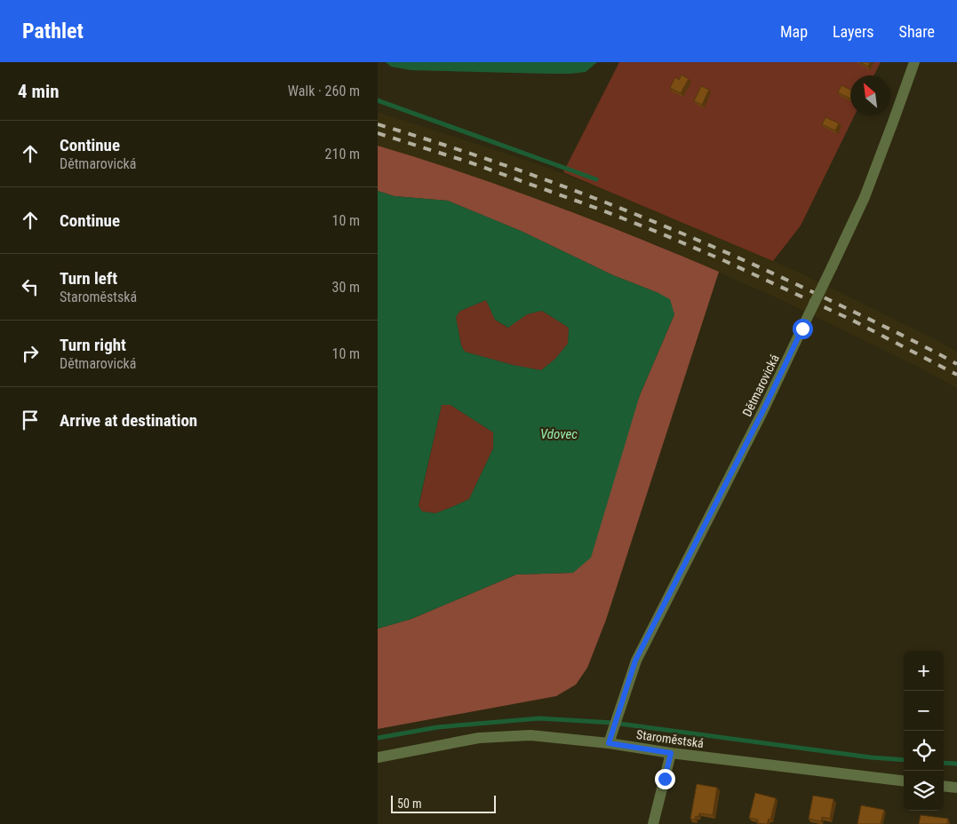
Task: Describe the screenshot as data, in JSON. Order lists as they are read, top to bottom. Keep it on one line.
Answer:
{"streets":{"street":["Dětmarovická","Staroměstská"]},"crossings":[["Dětmarovická","Staroměstská"]],"water":["Vdovec"],"scale_bar":"50 m","north":"top left","page":{"header":"Pathlet","nav":["Map","Layers","Share"],"heading":["4 min","Walk · 260 m"],"list":[["Continue","Dětmarovická","210 m"],["Continue","10 m"],["Turn left","Staroměstská","30 m"],["Turn right","Dětmarovická","10 m"],"Arrive at destination"],"map_buttons":["+","−"],"scale":"50 m"}}
